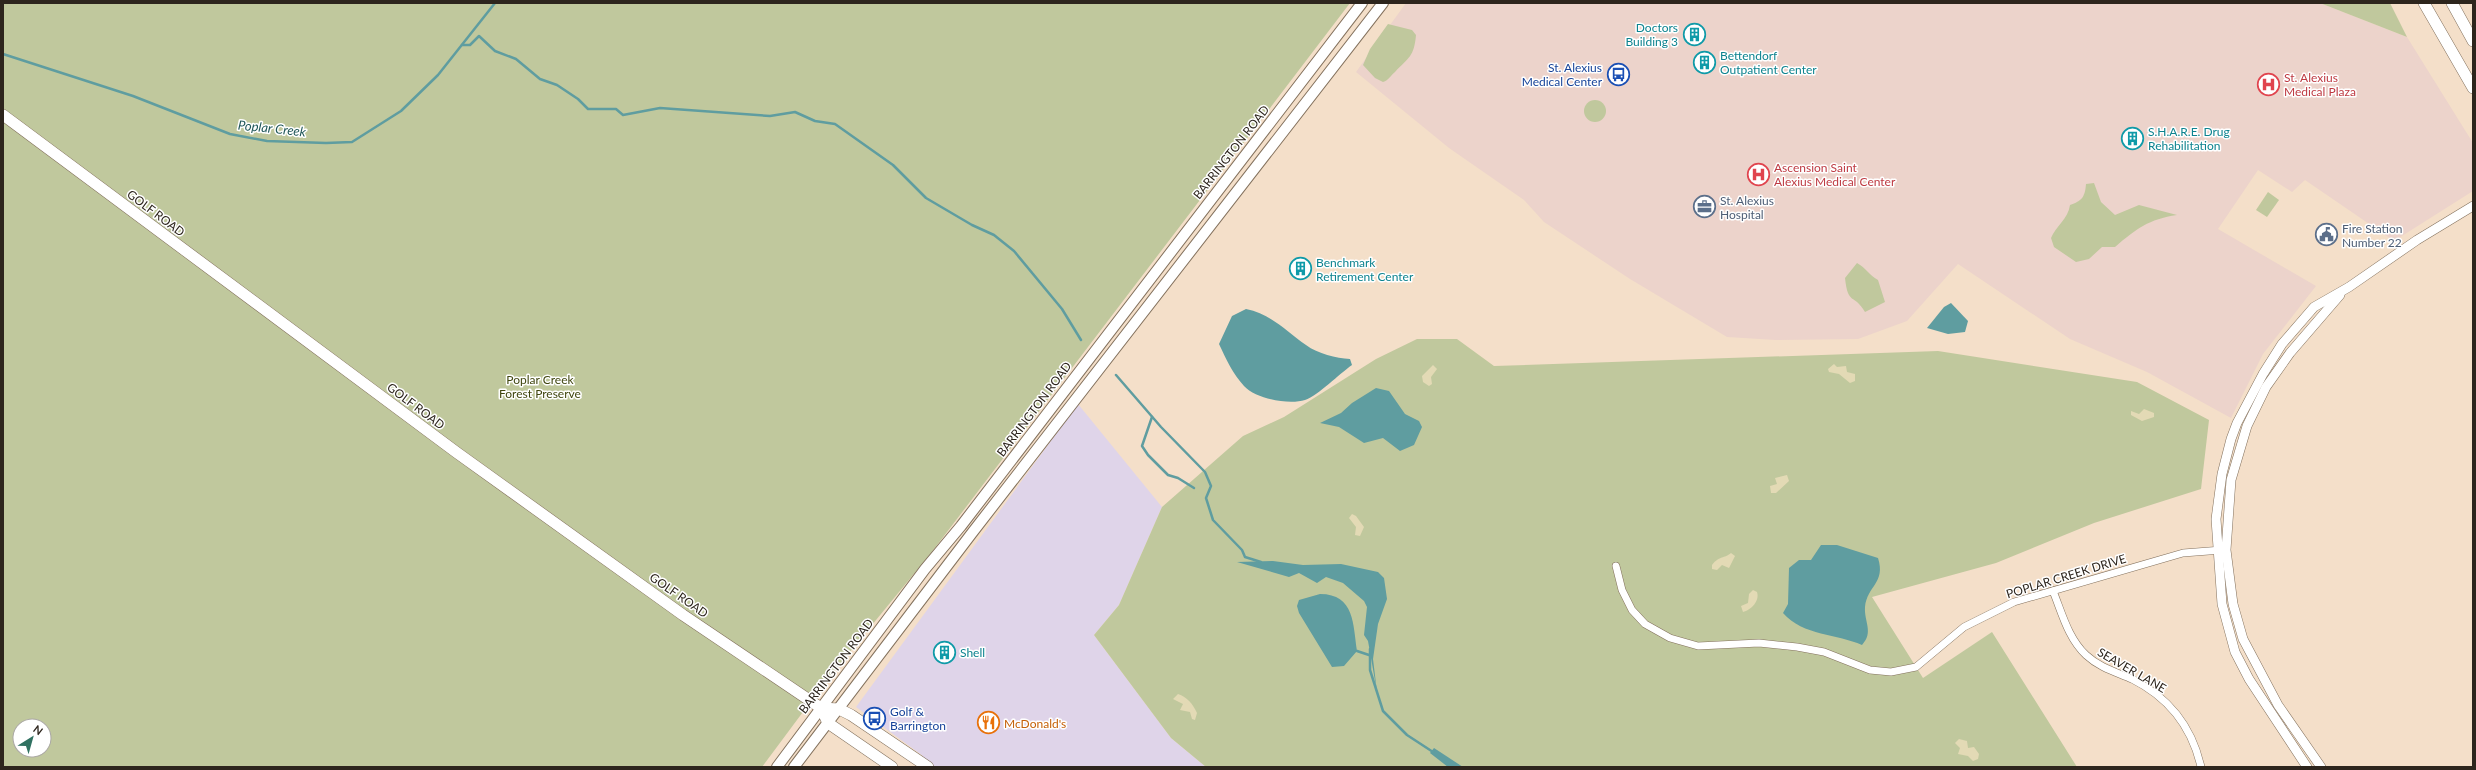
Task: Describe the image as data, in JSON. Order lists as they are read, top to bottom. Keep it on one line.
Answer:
{"streets":{"main road":["BARRINGTON ROAD","GOLF ROAD"],"street":["POPLAR CREEK DRIVE","SEAVER LANE"]},"crossings":[["BARRINGTON ROAD","GOLF ROAD"],["POPLAR CREEK DRIVE","SEAVER LANE"]],"water":["Poplar Creek"],"parks":["Poplar Creek Forest Preserve"],"places":{"building":["Doctors Building 3","Bettendorf Outpatient Center","S.H.A.R.E. Drug Rehabilitation","Benchmark Retirement Center","Shell"],"bus stop":["St. Alexius Medical Center","Golf & Barrington"],"hospital":["St. Alexius Medical Plaza","Ascension Saint Alexius Medical Center"],"office":["St. Alexius Hospital"],"public building":["Fire Station Number 22"],"restaurant":["McDonald's"]},"north":"top right"}
